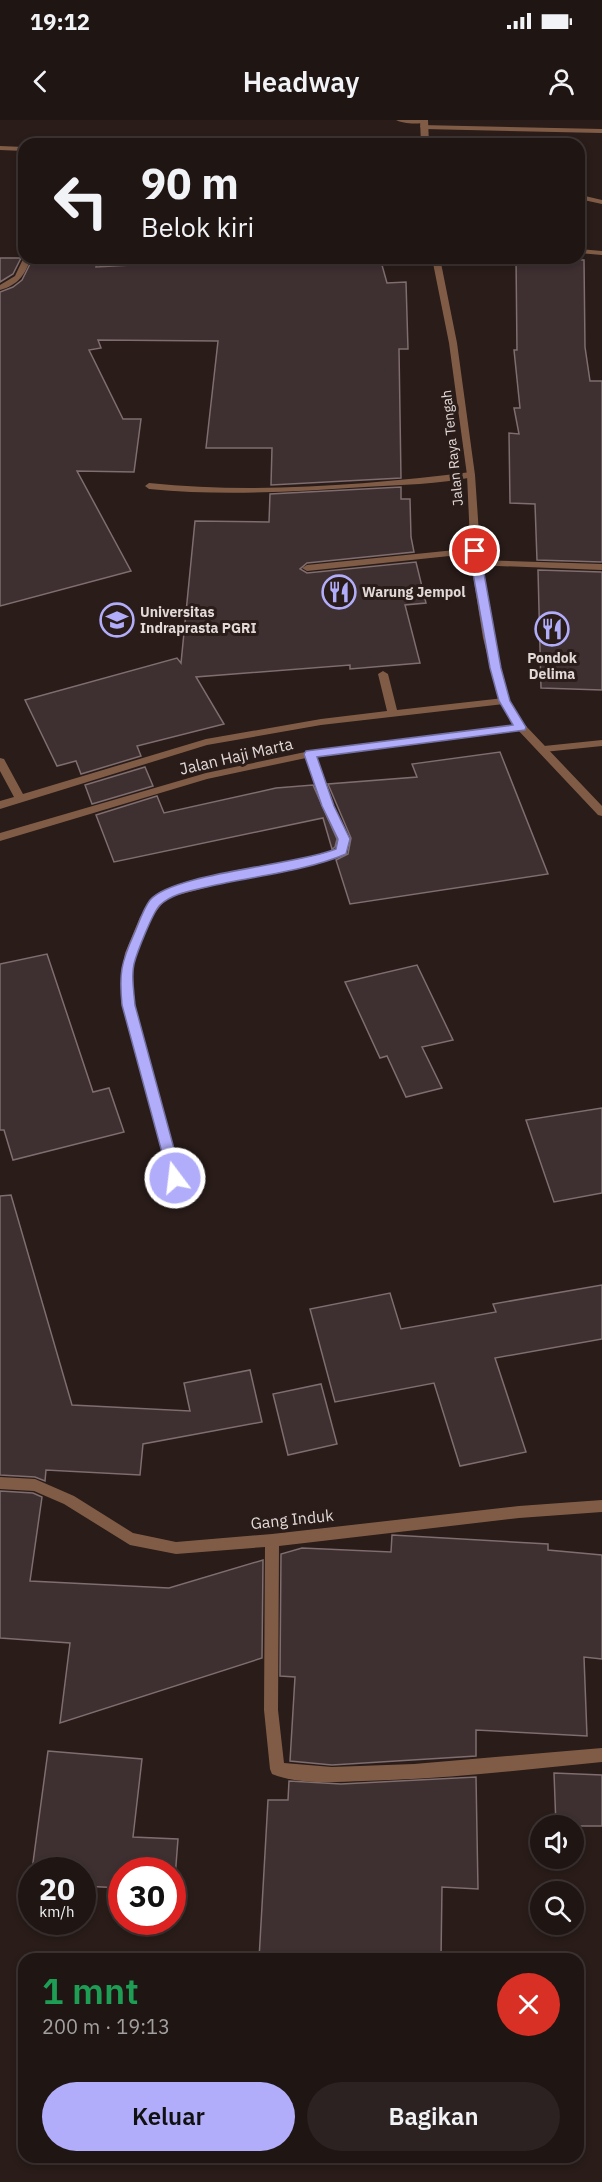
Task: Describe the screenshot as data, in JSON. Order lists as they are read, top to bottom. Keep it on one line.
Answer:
{"streets":{"street":["Jalan Raya Tengah","Jalan Haji Marta","Gang Induk"]},"crossings":[["Jalan Raya Tengah","Jalan Haji Marta"]],"places":{"restaurant":["Warung Jempol","Pondok Delima"],"school or university":["Universitas Indraprasta PGRI"]},"page":{"status":"19:12","header":"Headway","turn":["90 m","Belok kiri"],"speed":"20 km/h","limit":"30","heading":["1 mnt","200 m · 19:13"],"buttons":["Keluar","Bagikan"]}}
